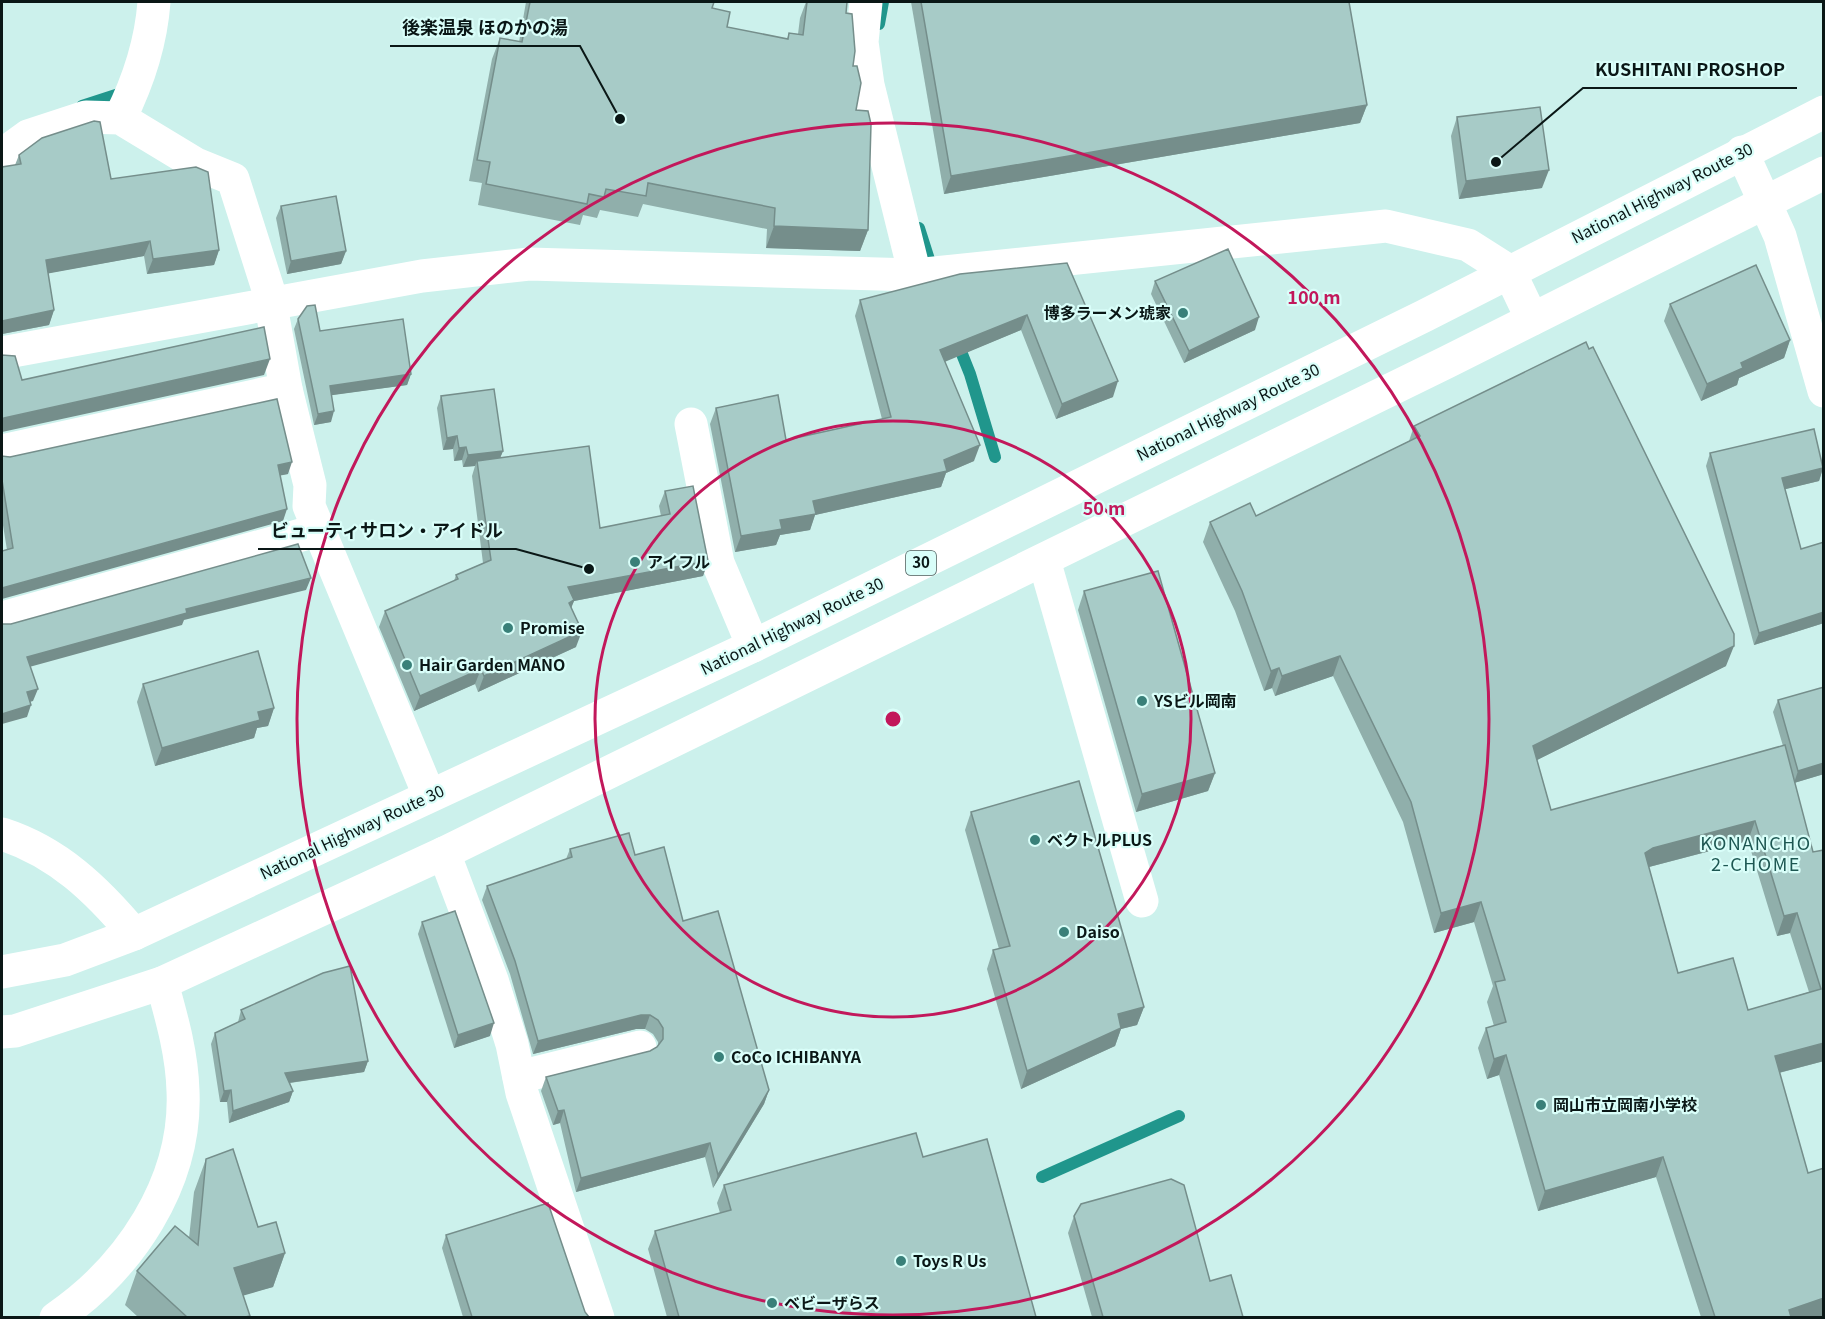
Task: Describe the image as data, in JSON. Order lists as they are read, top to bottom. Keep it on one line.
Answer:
{"streets":{"main road":["National Highway Route 30","30"]},"districts":["KONANCHO 2-CHOME"],"places":["後楽温泉 ほのかの湯","KUSHITANI PROSHOP","博多ラーメン琥家","アイフル","ビューティサロン・アイドル","Promise","Hair Garden MANO","YSビル岡南","ベクトルPLUS","Daiso","CoCo ICHIBANYA","岡山市立岡南小学校","Toys R Us","ベビーザらス"],"rings":["100 m","50 m"]}
